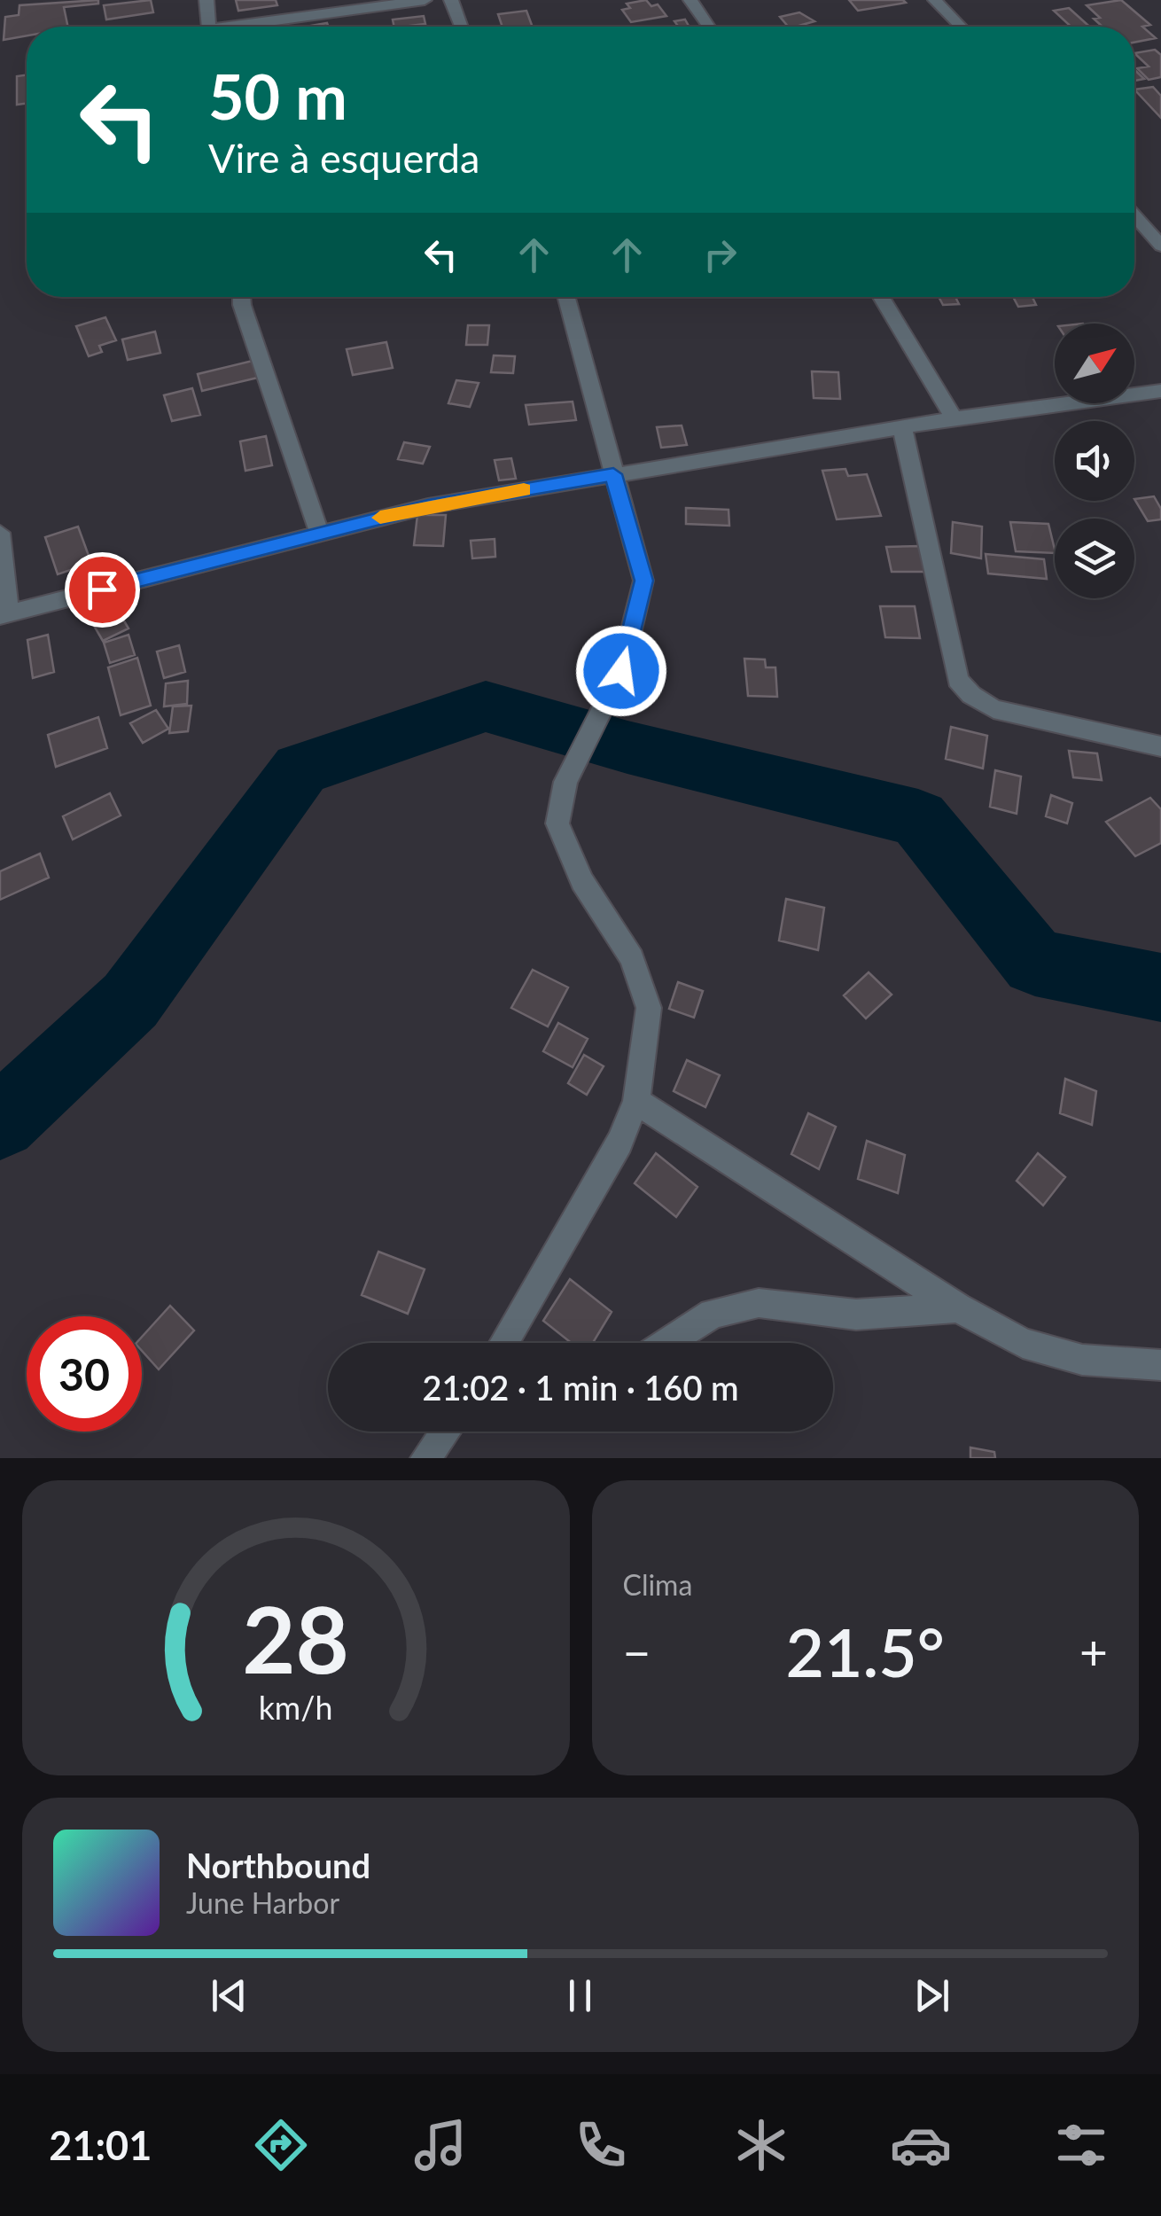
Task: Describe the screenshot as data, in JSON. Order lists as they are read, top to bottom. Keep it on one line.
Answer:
{"north":"top right","page":{"turn":["50 m","Vire à esquerda"],"limit":"30","trip":"21:02 · 1 min · 160 m","tile":"Clima","heat":["−","21.5°","+"],"song":["Northbound","June Harbor"],"tabs":"21:01","gauge":["28","km/h"]}}
